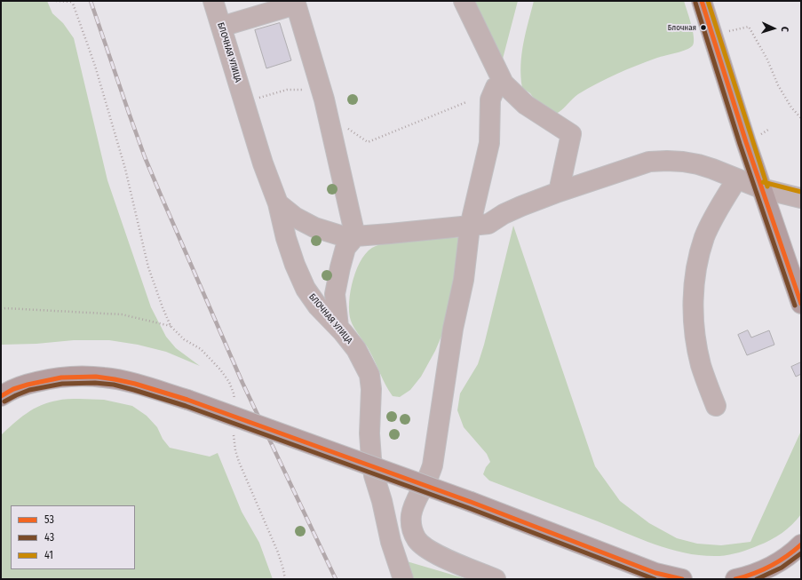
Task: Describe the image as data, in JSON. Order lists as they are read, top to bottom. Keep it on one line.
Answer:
{"streets":{"street":["БЛОЧНАЯ УЛИЦА"]},"places":["Блочная"],"lines":["transit line 53","transit line 41","transit line 43"],"legend":["53","43","41"],"north":"right"}
